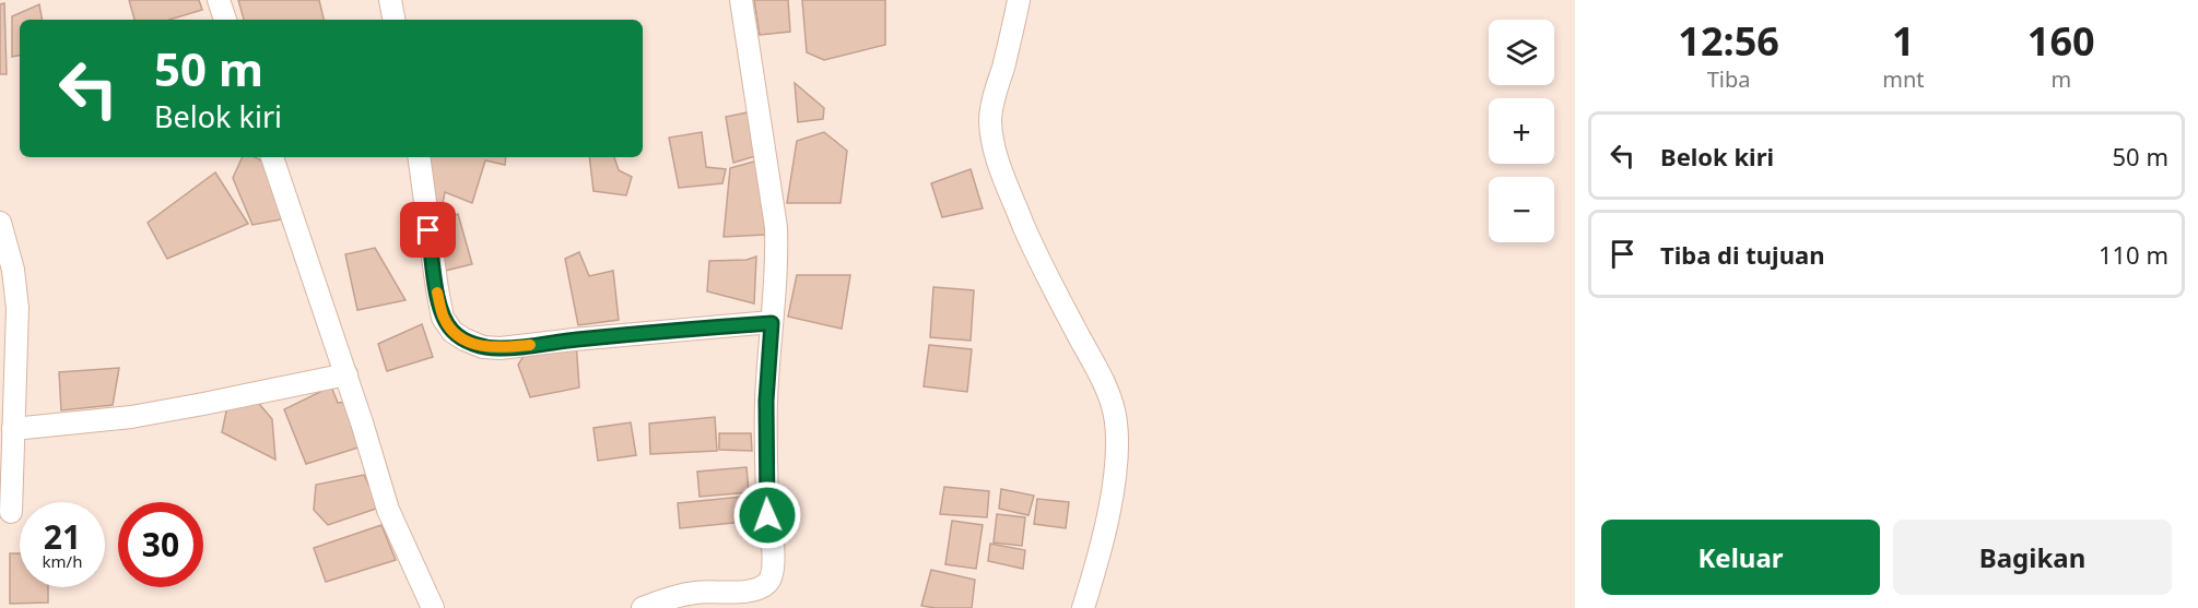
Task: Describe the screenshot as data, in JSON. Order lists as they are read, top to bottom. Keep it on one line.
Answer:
{"page":{"eta":["12:56","Tiba","1","mnt","160","m"],"map_buttons":["+","−"],"turn":["50 m","Belok kiri"],"list":[{"name":"Belok kiri","value":"50 m"},{"name":"Tiba di tujuan","value":"110 m"}],"speed":"21 km/h","limit":"30","buttons":["Keluar","Bagikan"]}}
